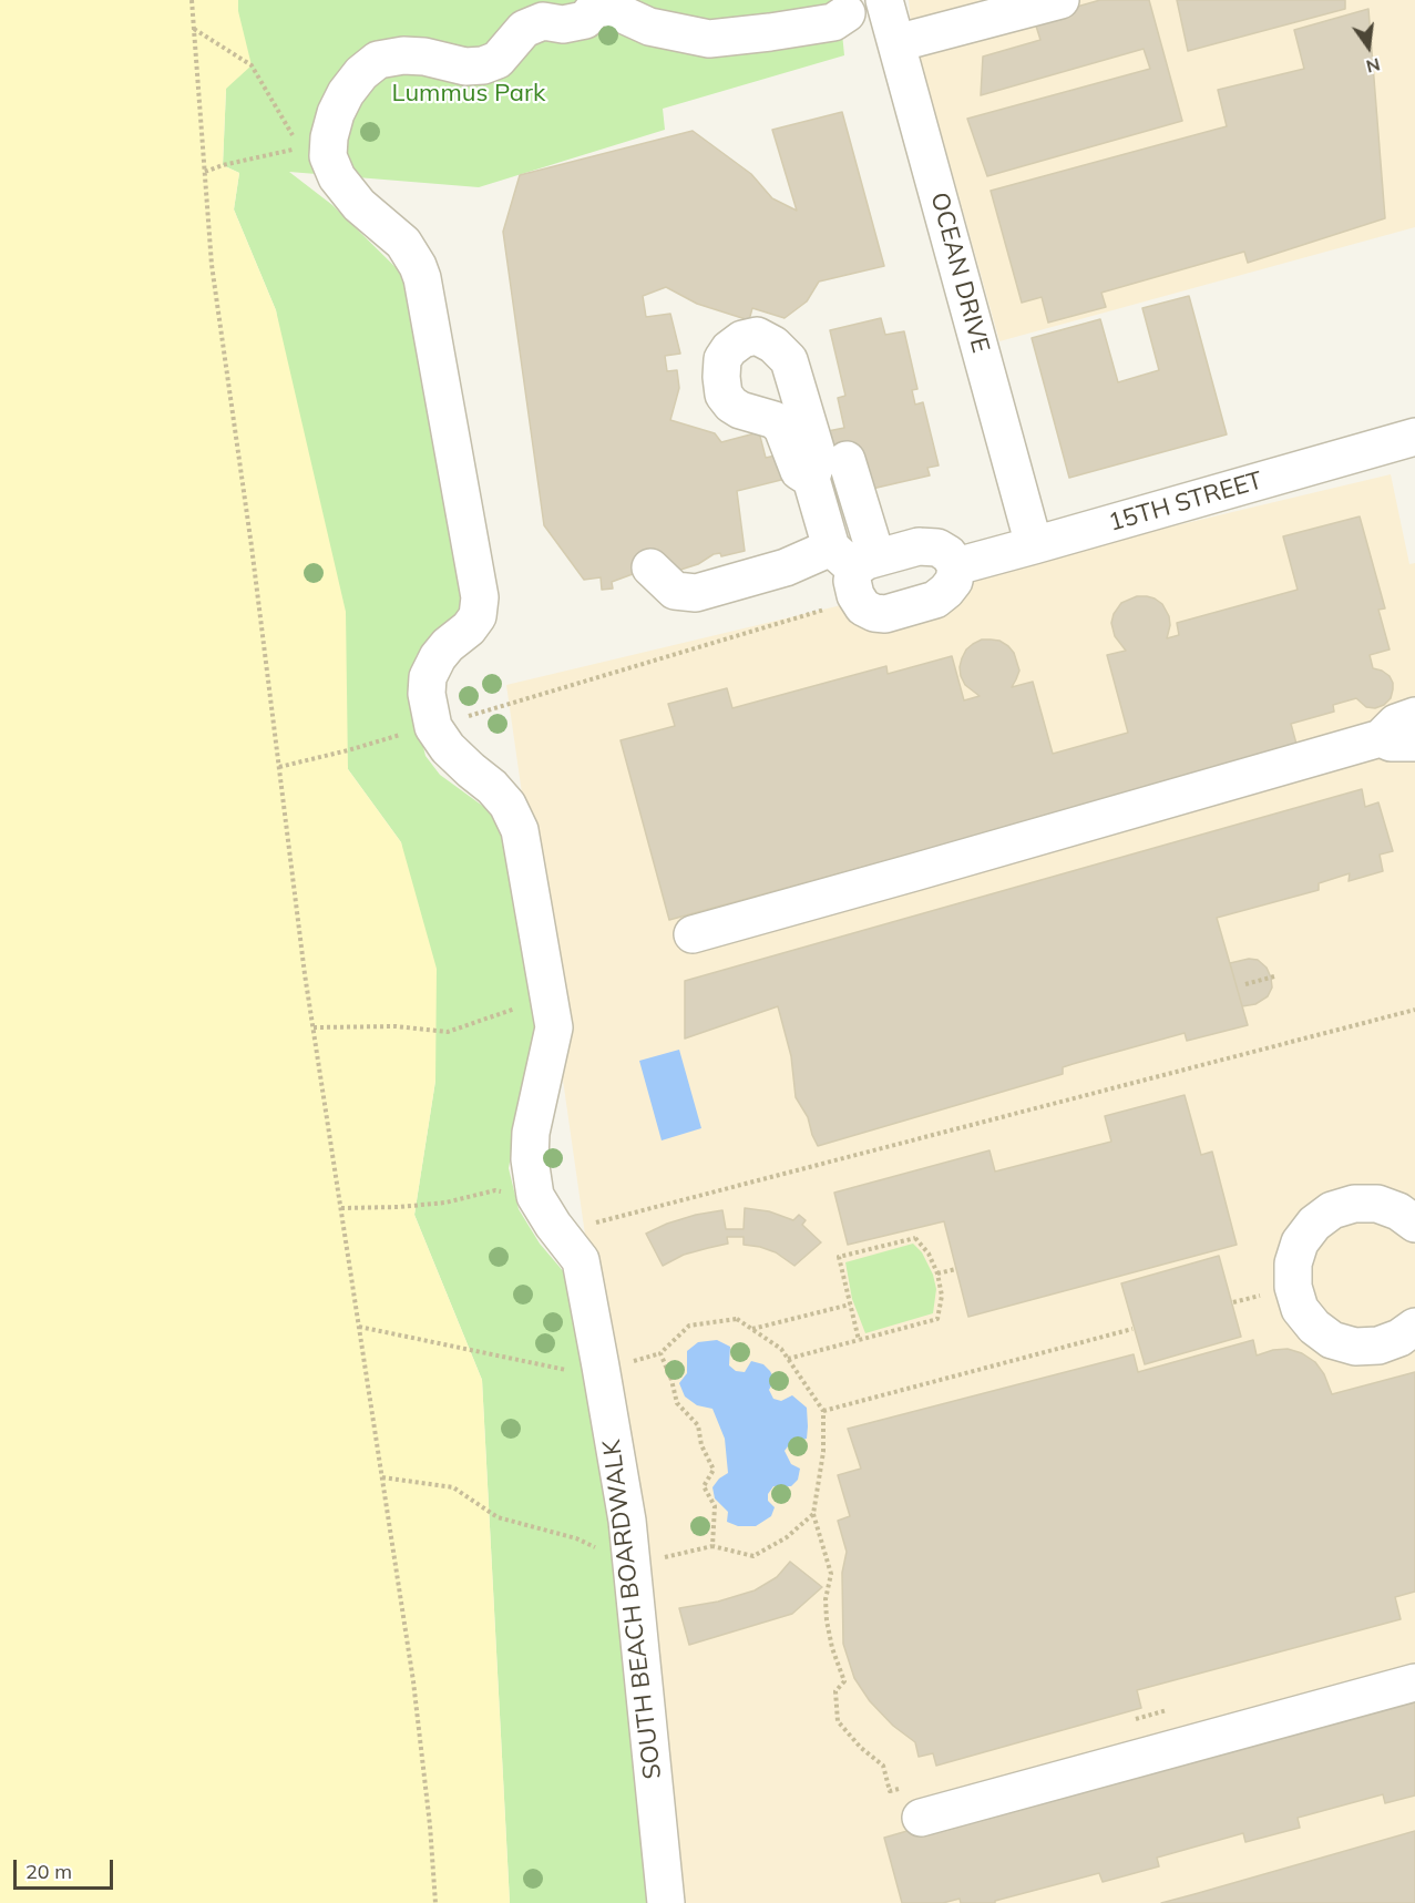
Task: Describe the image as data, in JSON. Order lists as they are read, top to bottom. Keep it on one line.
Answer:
{"streets":{"street":["OCEAN DRIVE","15TH STREET","SOUTH BEACH BOARDWALK"]},"crossings":[["OCEAN DRIVE","15TH STREET"]],"parks":["Lummus Park"],"scale_bar":"20 m","north":"bottom"}
